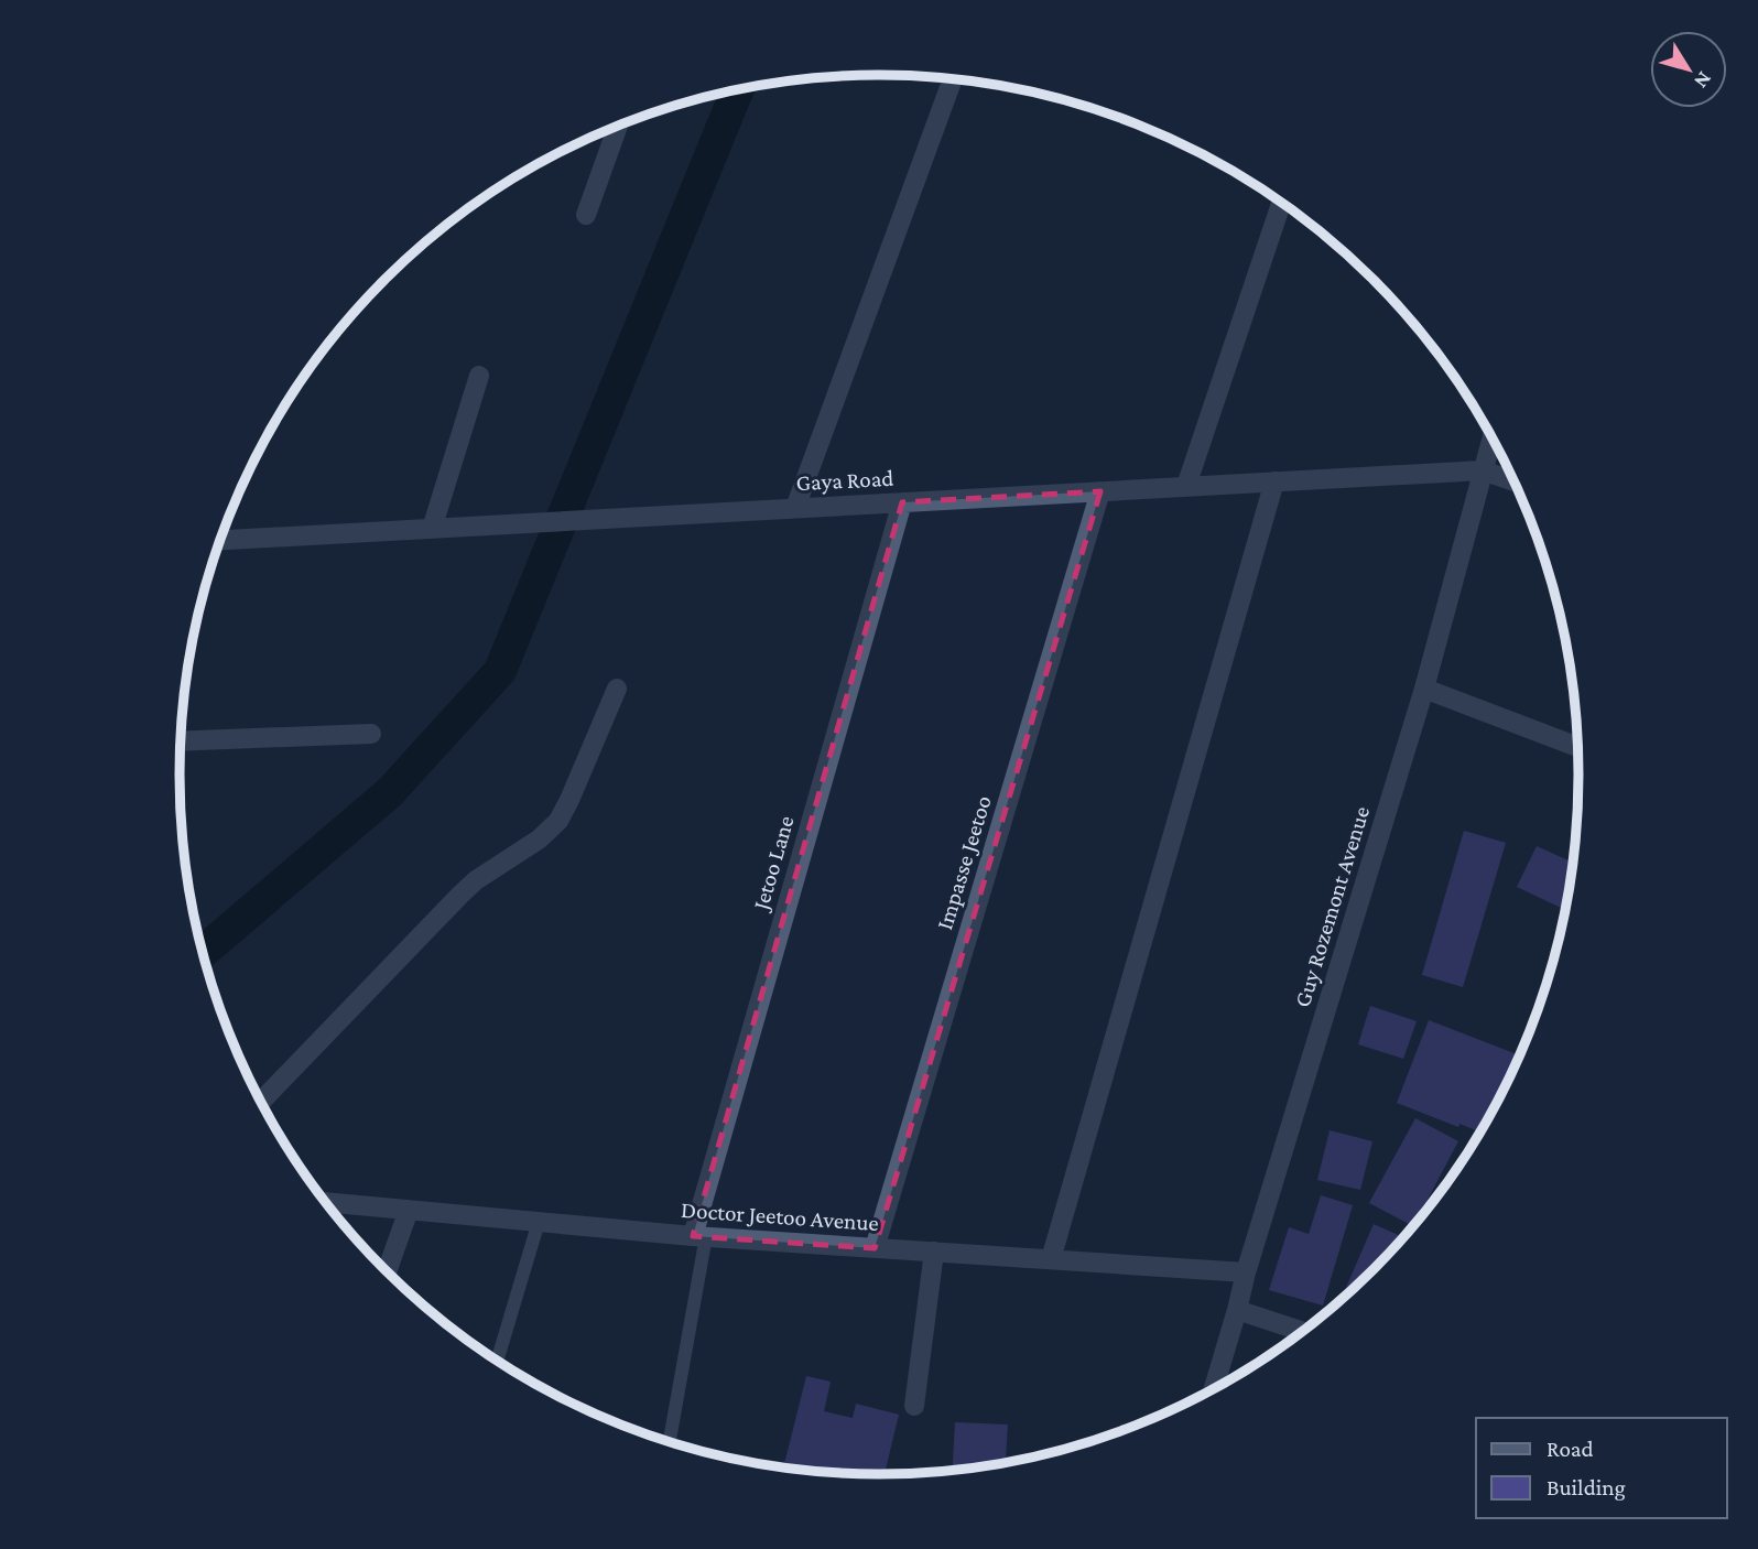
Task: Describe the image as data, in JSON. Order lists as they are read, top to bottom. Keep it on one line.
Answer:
{"streets":{"street":["Gaya Road","Jetoo Lane","Impasse Jeetoo","Guy Rozemont Avenue","Doctor Jeetoo Avenue"]},"crossings":[["Gaya Road","Jetoo Lane"],["Gaya Road","Impasse Jeetoo"],["Gaya Road","Guy Rozemont Avenue"],["Jetoo Lane","Doctor Jeetoo Avenue"],["Impasse Jeetoo","Doctor Jeetoo Avenue"],["Guy Rozemont Avenue","Doctor Jeetoo Avenue"]],"legend":["Road","Building"],"north":"bottom right"}
